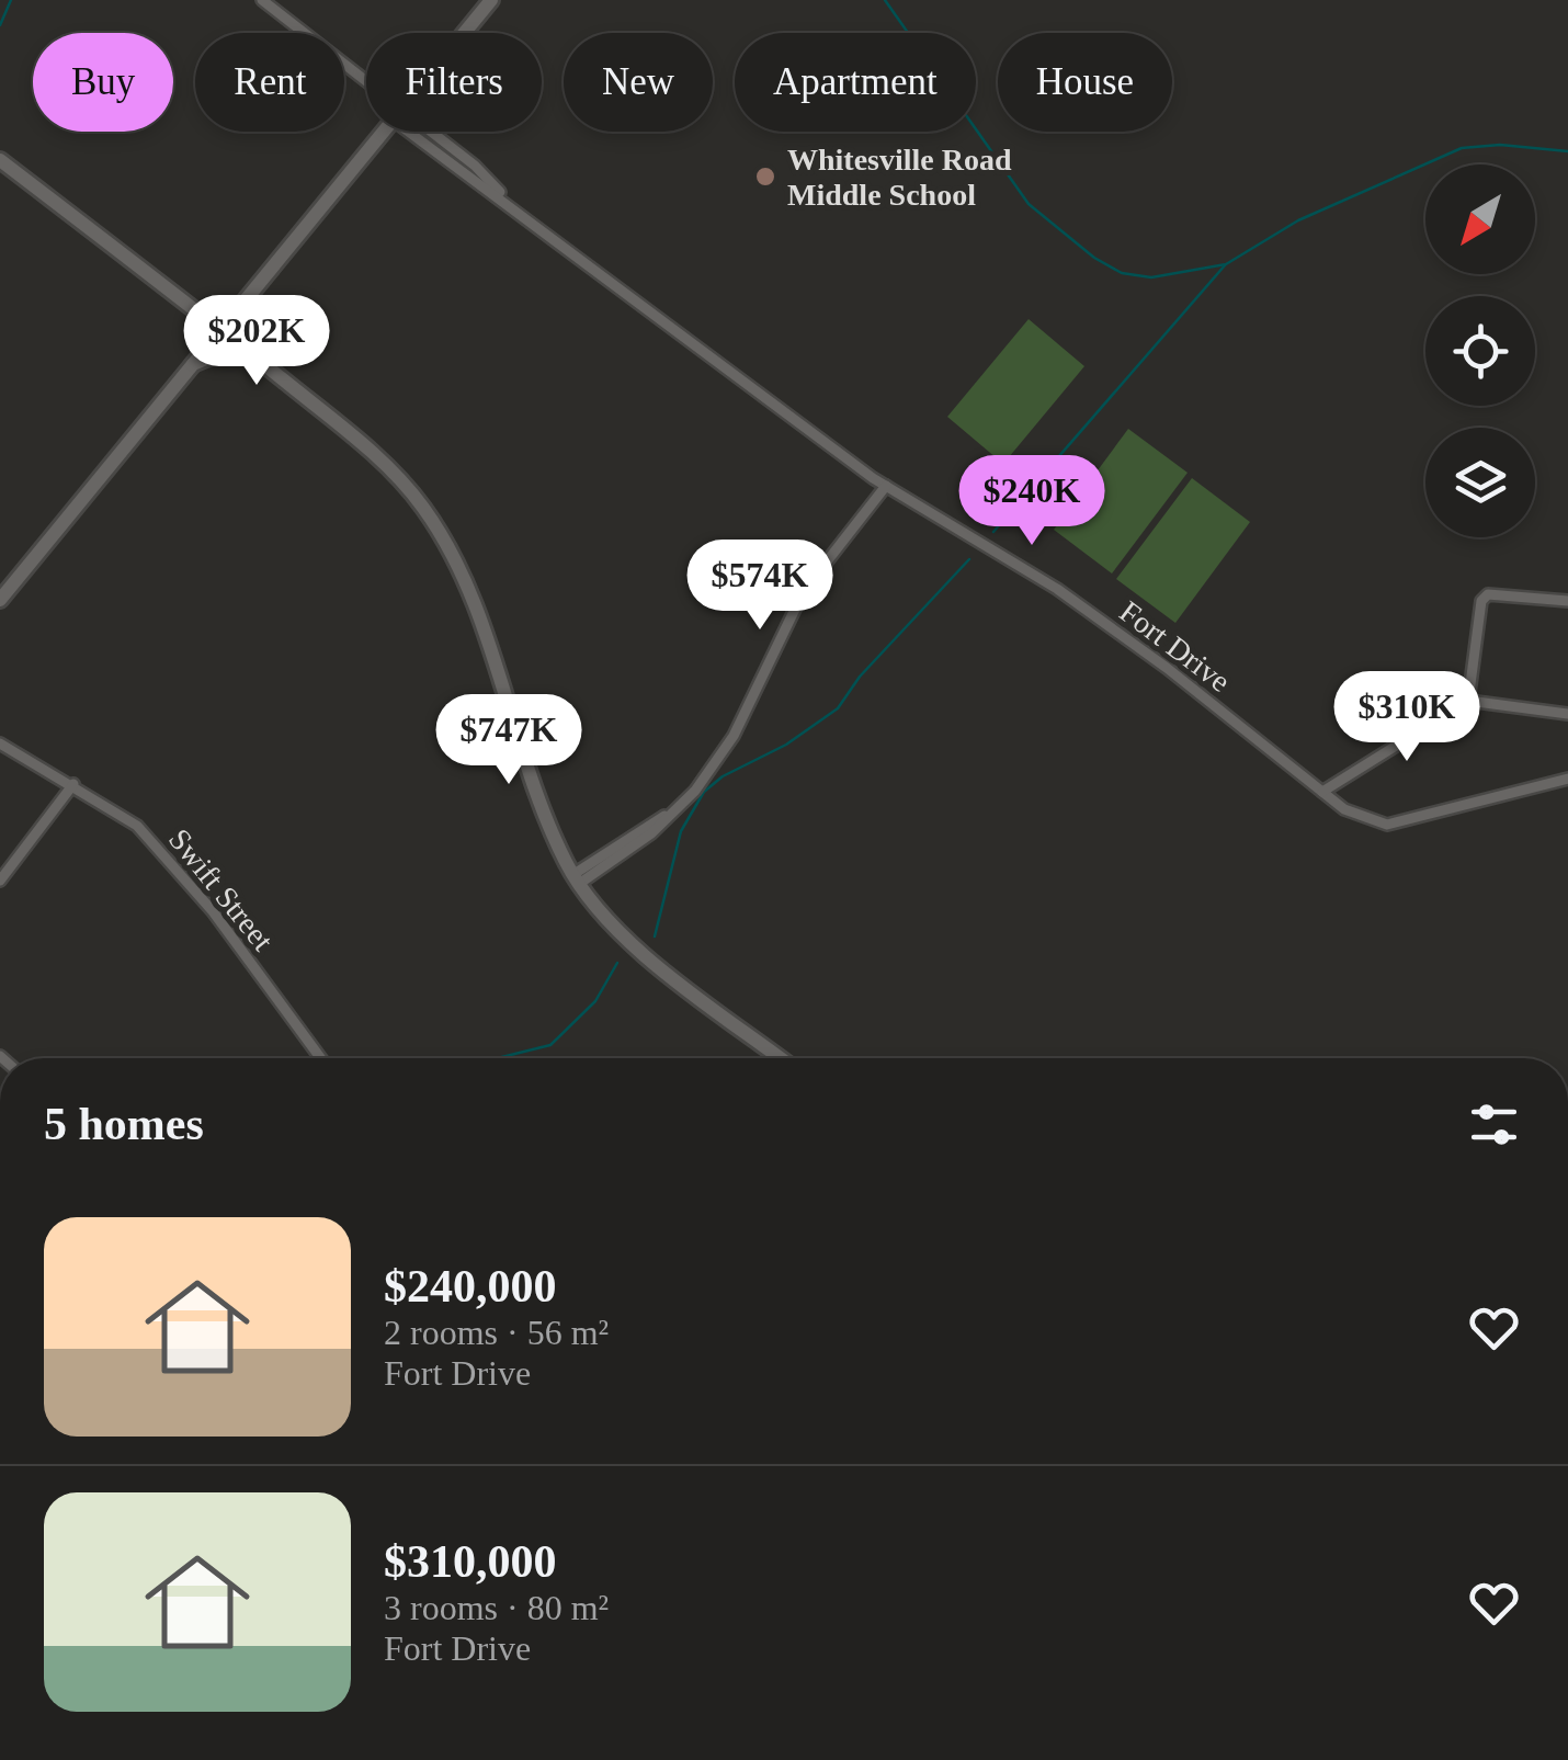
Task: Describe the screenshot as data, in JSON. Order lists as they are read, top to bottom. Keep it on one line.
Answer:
{"streets":{"street":["Fort Drive","Swift Street"]},"places":["Whitesville Road Middle School"],"north":"bottom left","page":{"chip":["Buy","Rent","Filters","New","Apartment","House"],"price":["$202K","$240K","$574K","$310K","$747K"],"heading":"5 homes","list":[{"name":"$240,000","note":"2 rooms · 56 m² · Fort Drive"},{"name":"$310,000","note":"3 rooms · 80 m² · Fort Drive"}]}}
